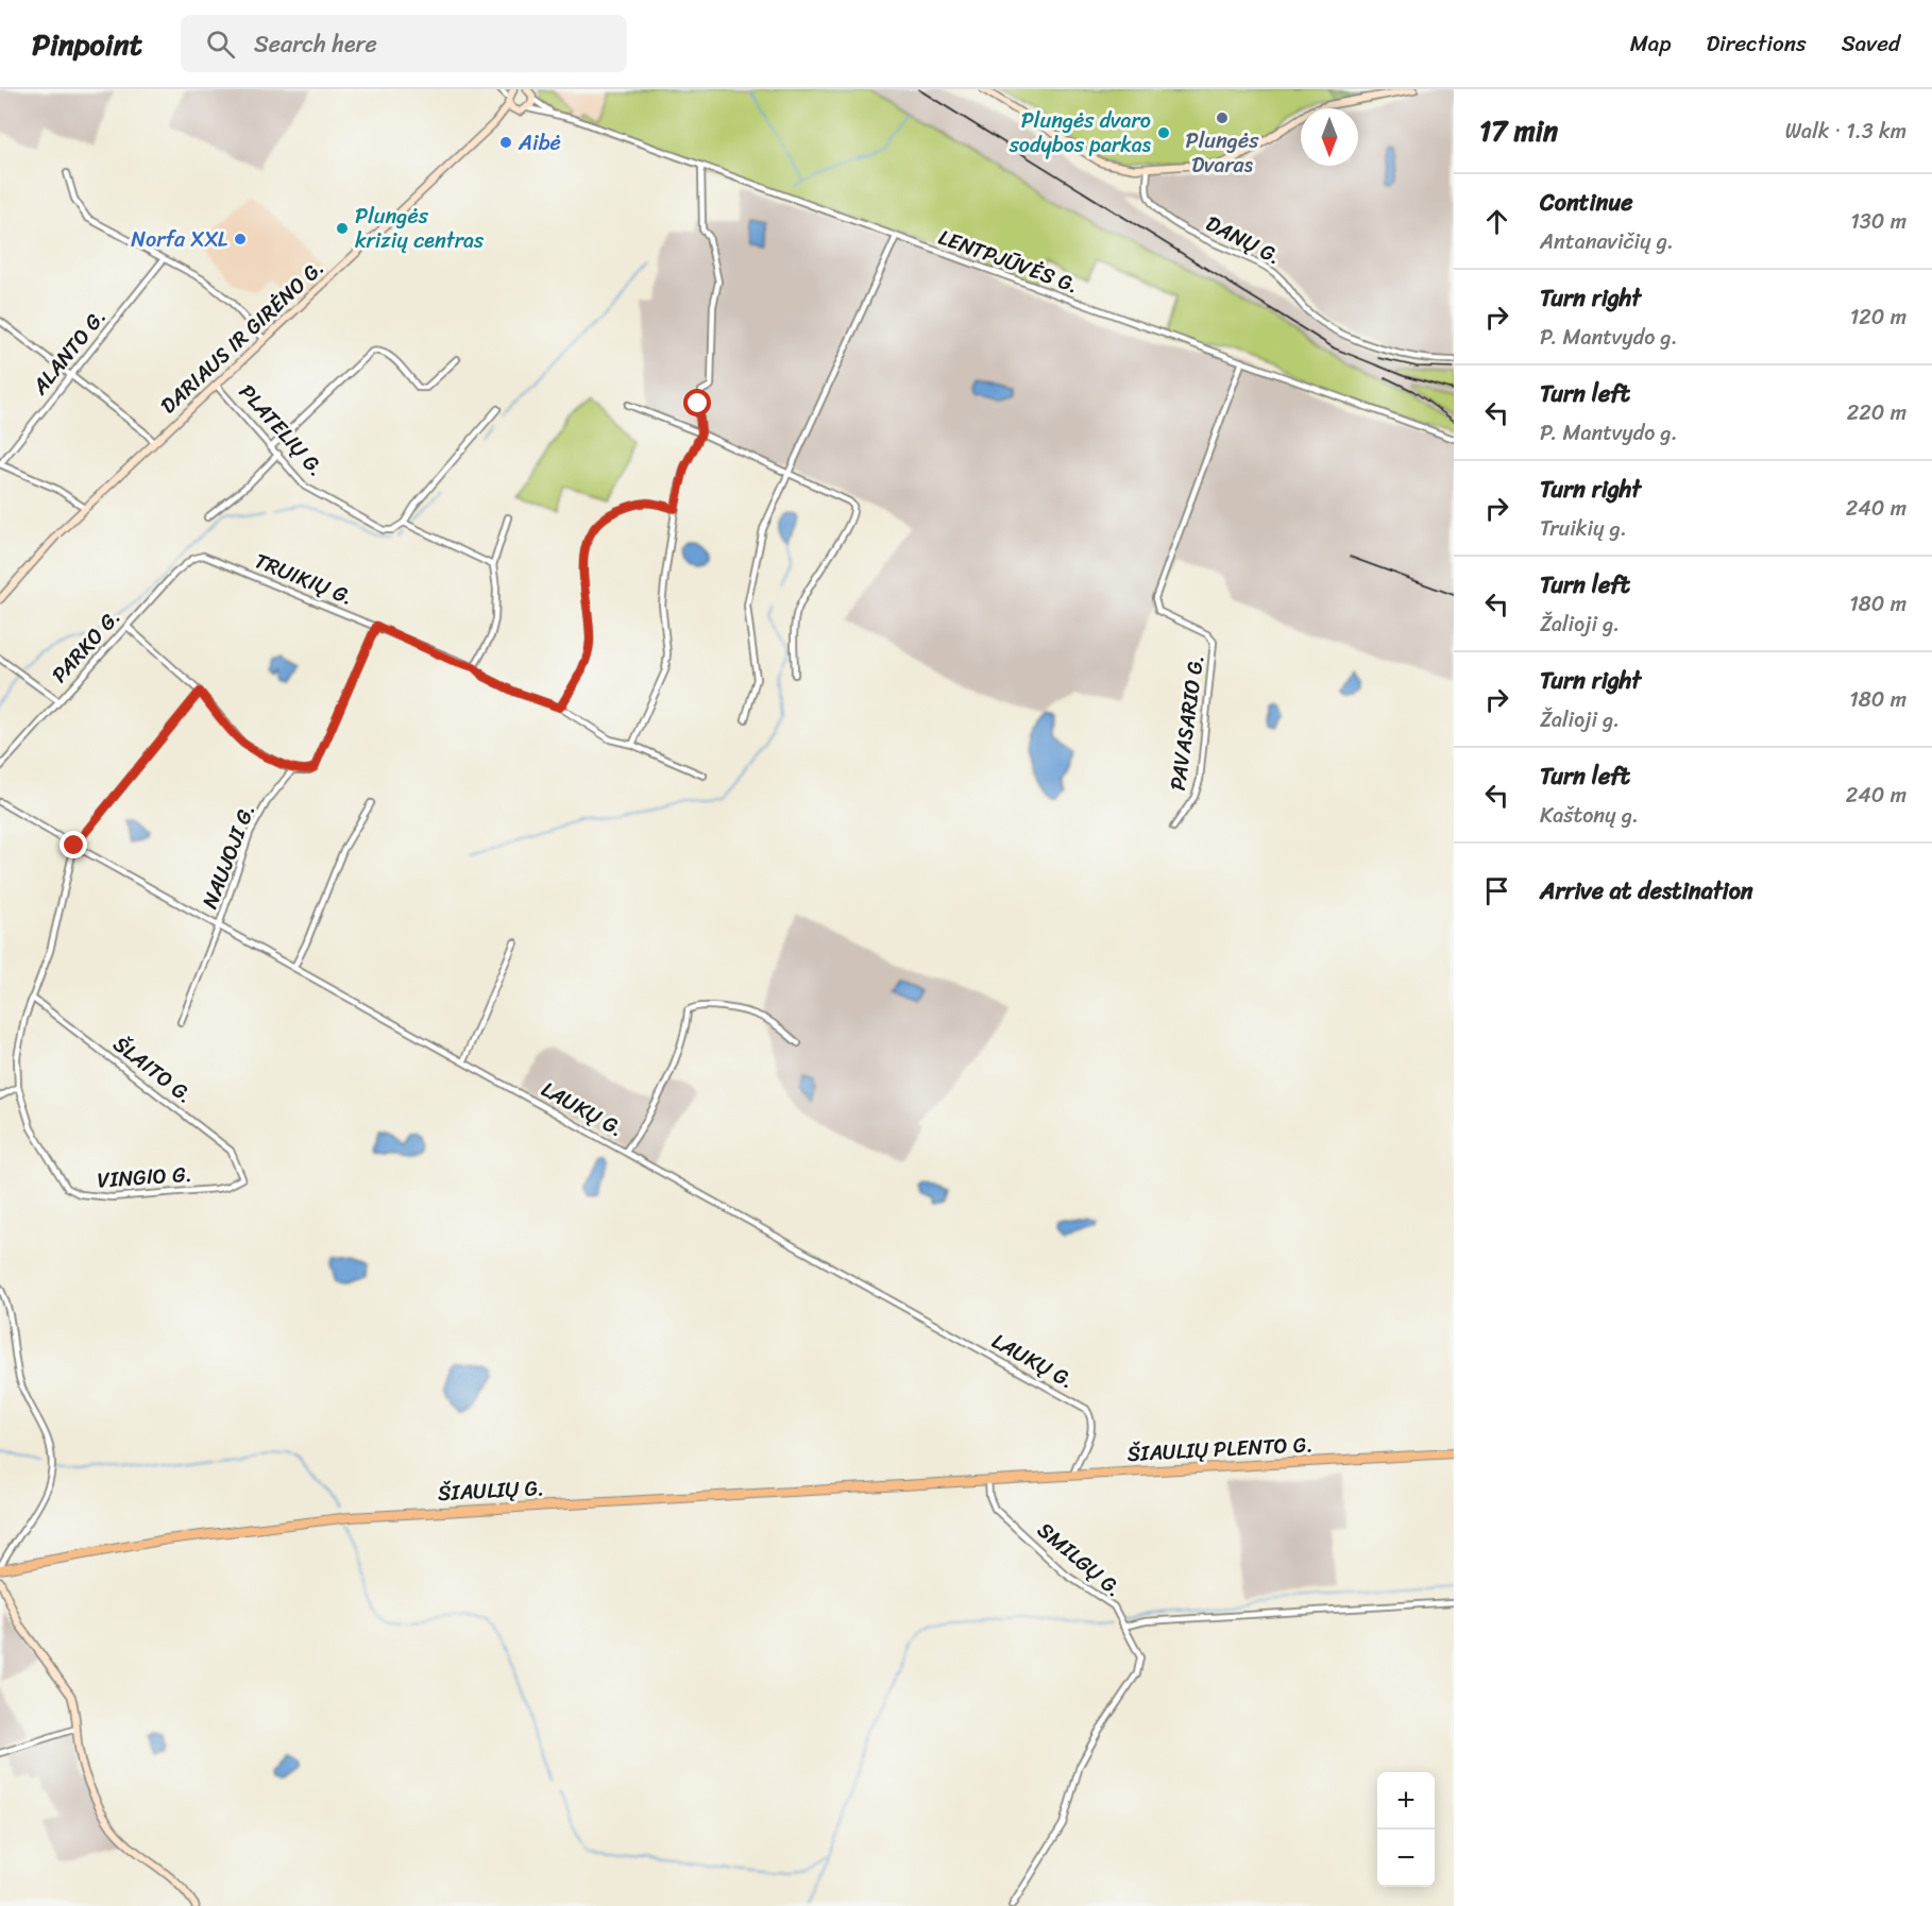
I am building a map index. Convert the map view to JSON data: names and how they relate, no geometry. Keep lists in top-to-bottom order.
{
  "streets": {
    "highway": ["ŠIAULIŲ PLENTO G.", "ŠIAULIŲ G."],
    "main road": ["DARIAUS IR GIRĖNO G."],
    "street": [
      "DANŲ G.",
      "LENTPJŪVĖS G.",
      "ALANTO G.",
      "PLATELIŲ G.",
      "TRUIKIŲ G.",
      "PARKO G.",
      "PAVASARIO G.",
      "NAUJOJI G.",
      "ŠLAITO G.",
      "LAUKŲ G.",
      "VINGIO G.",
      "SMILGŲ G."
    ]
  },
  "crossings": [
    ["LENTPJŪVĖS G.", "DARIAUS IR GIRĖNO G."],
    ["LENTPJŪVĖS G.", "PAVASARIO G."],
    ["DARIAUS IR GIRĖNO G.", "PLATELIŲ G."],
    ["TRUIKIŲ G.", "PARKO G."],
    ["NAUJOJI G.", "LAUKŲ G."],
    ["ŠLAITO G.", "VINGIO G."],
    ["LAUKŲ G.", "VINGIO G."],
    ["LAUKŲ G.", "ŠIAULIŲ PLENTO G."],
    ["ŠIAULIŲ PLENTO G.", "ŠIAULIŲ G."],
    ["ŠIAULIŲ PLENTO G.", "SMILGŲ G."],
    ["ŠIAULIŲ G.", "SMILGŲ G."]
  ],
  "places": [
    "Plungės Dvaras",
    "Plungės dvaro sodybos parkas",
    "Aibė",
    "Plungės krizių centras",
    "Norfa XXL"
  ],
  "north": "bottom",
  "page": {
    "header": "Pinpoint",
    "search": "Search here",
    "nav": ["Map", "Directions", "Saved"],
    "heading": ["17 min", "Walk · 1.3 km"],
    "list": [
      ["Continue", "Antanavičių g.", "130 m"],
      ["Turn right", "P. Mantvydo g.", "120 m"],
      ["Turn left", "P. Mantvydo g.", "220 m"],
      ["Turn right", "Truikių g.", "240 m"],
      ["Turn left", "Žalioji g.", "180 m"],
      ["Turn right", "Žalioji g.", "180 m"],
      ["Turn left", "Kaštonų g.", "240 m"],
      "Arrive at destination"
    ],
    "map_buttons": ["+", "−"]
  }
}
